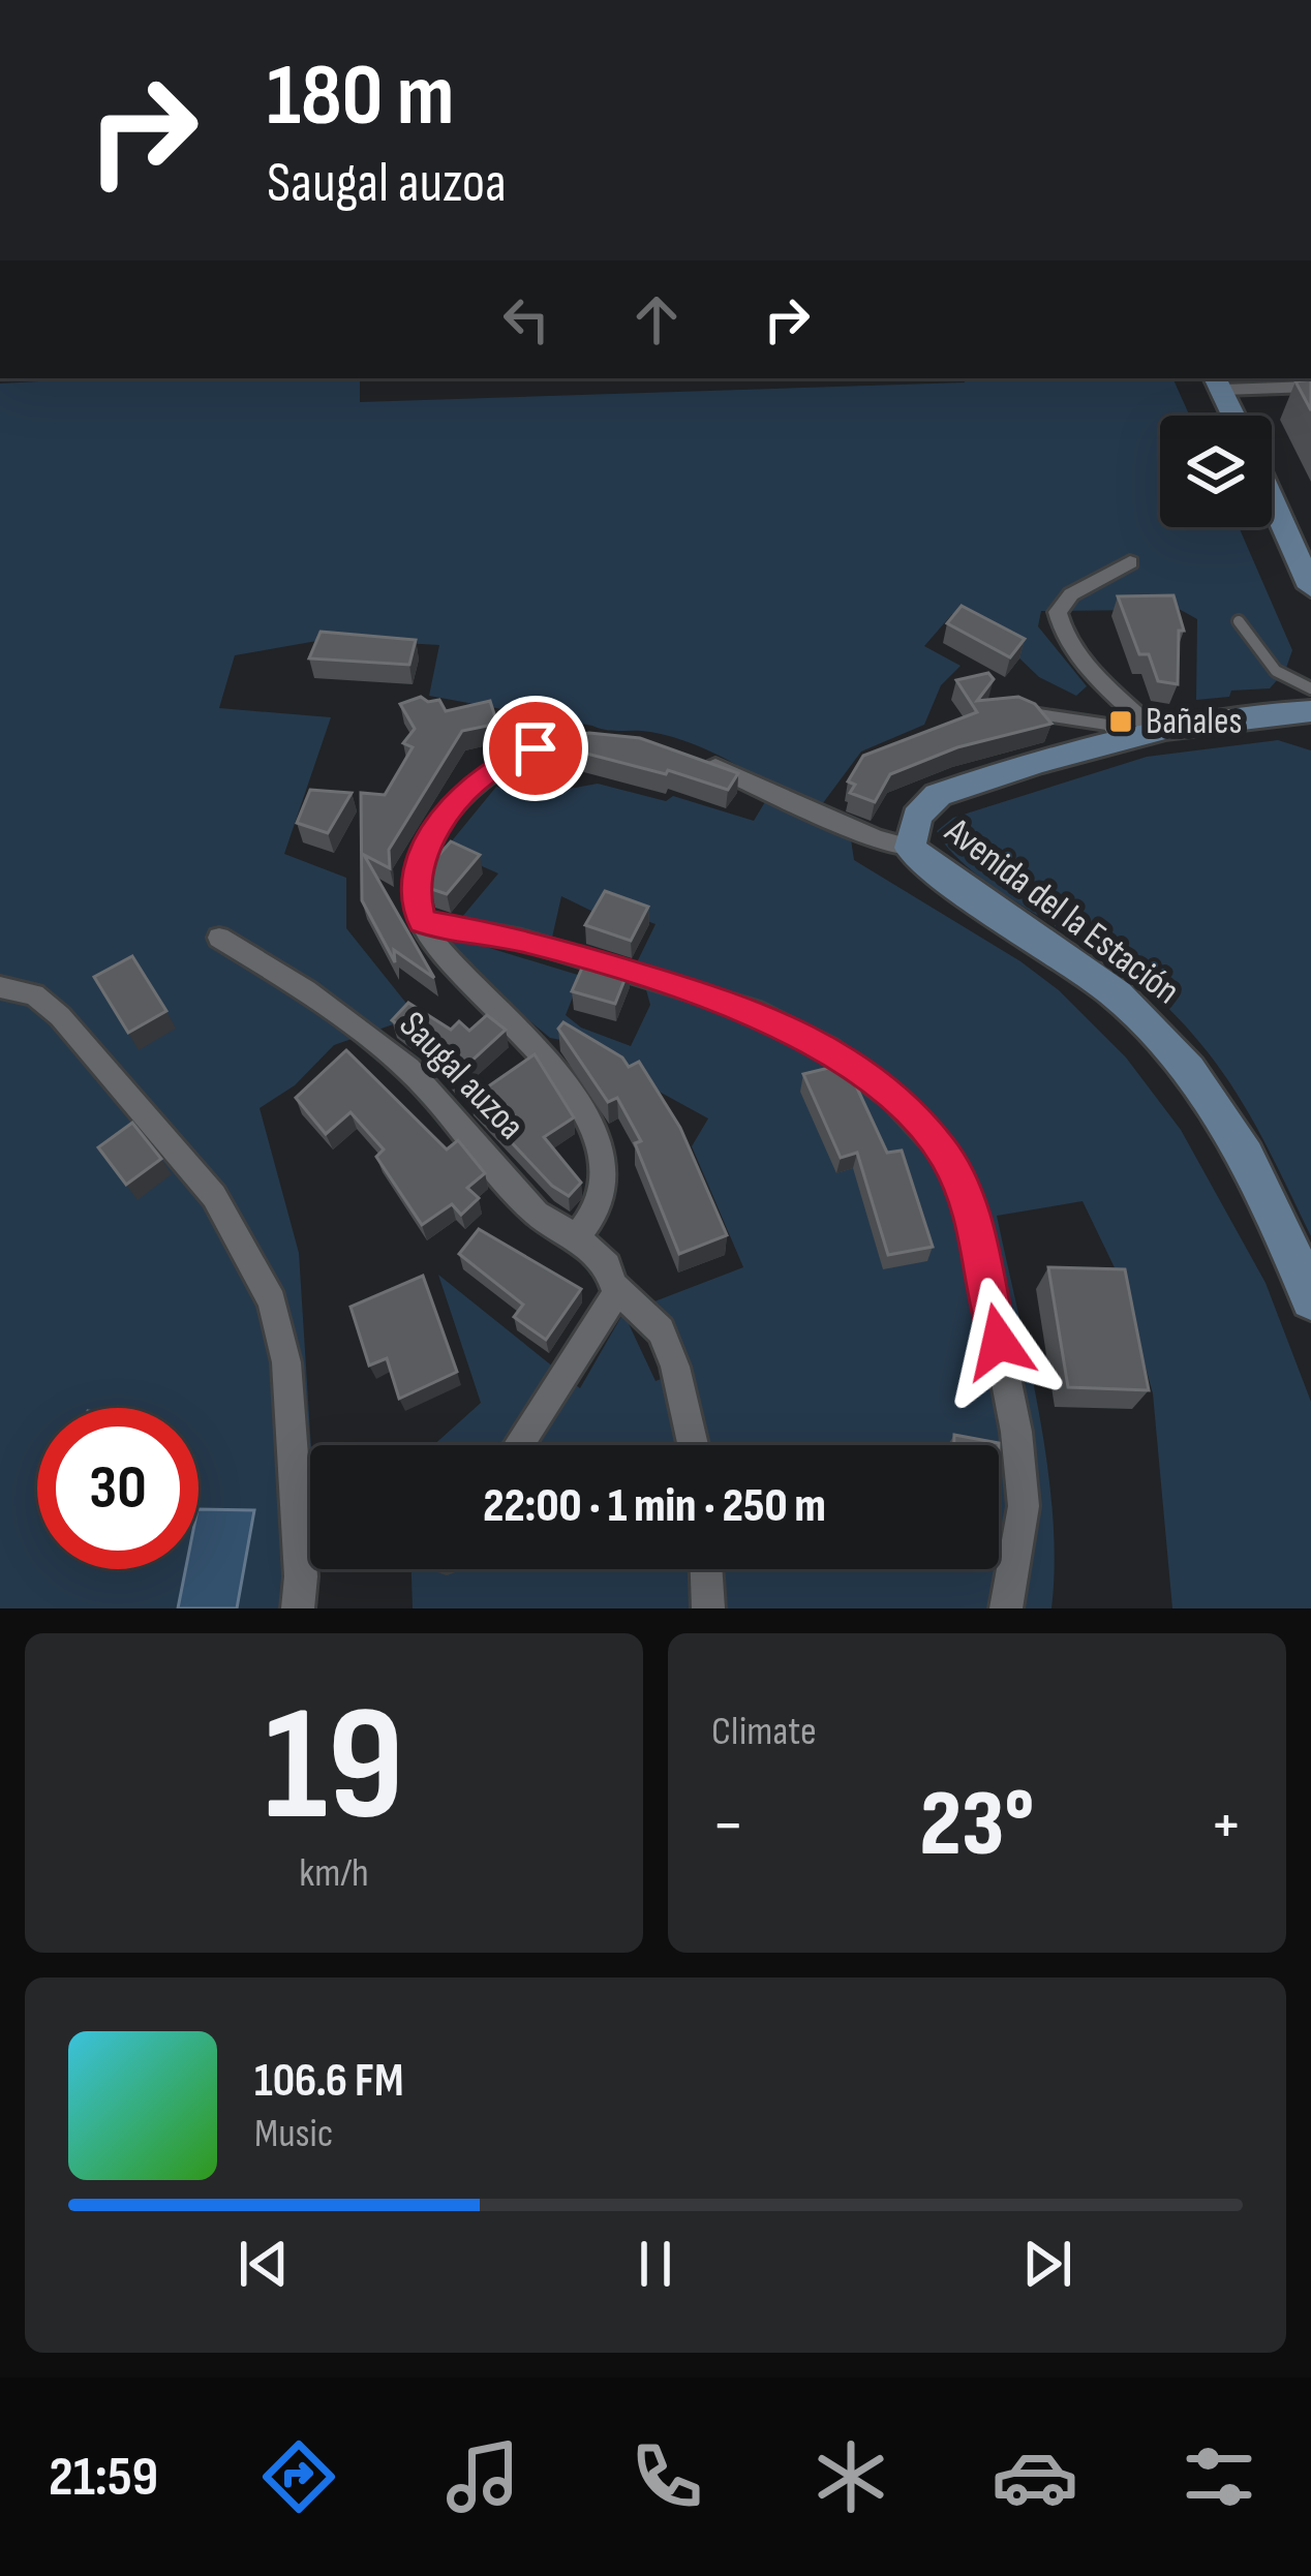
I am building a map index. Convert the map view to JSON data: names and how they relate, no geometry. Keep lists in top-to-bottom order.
{
  "streets": {
    "street": ["Avenida del la Estación", "Saugal auzoa"]
  },
  "places": {
    "transit": ["Bañales"]
  },
  "page": {
    "turn": ["180 m", "Saugal auzoa"],
    "limit": "30",
    "trip": "22:00 · 1 min · 250 m",
    "tile": [
      ["19", "km/h"],
      "Climate"
    ],
    "heat": ["−", "23°", "+"],
    "song": ["106.6 FM", "Music"],
    "tabs": "21:59"
  }
}
